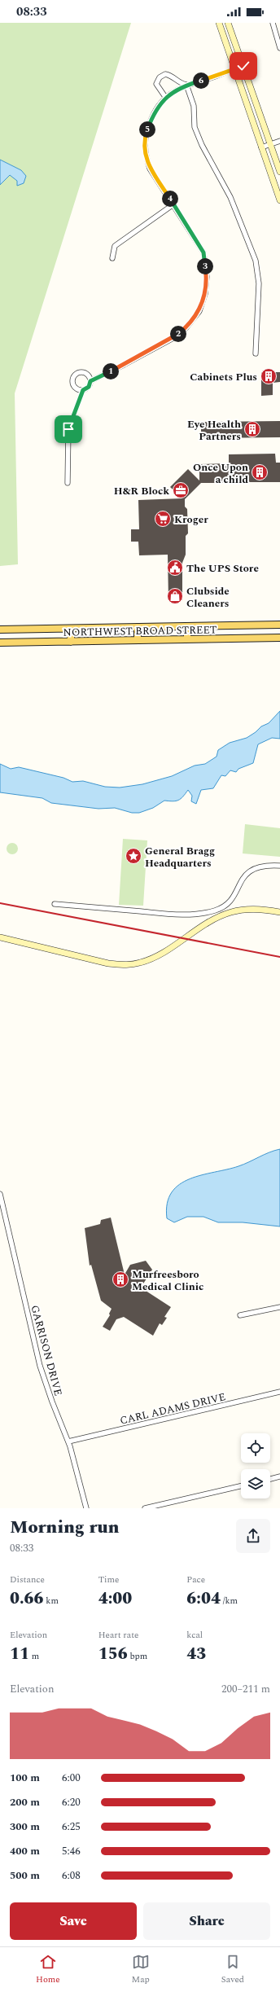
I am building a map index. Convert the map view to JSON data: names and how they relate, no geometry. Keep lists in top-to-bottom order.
{
  "streets": {
    "main road": ["NORTHWEST BROAD STREET"],
    "street": ["GARRISON DRIVE", "CARL ADAMS DRIVE"]
  },
  "crossings": [
    ["GARRISON DRIVE", "CARL ADAMS DRIVE"]
  ],
  "places": {
    "building": [
      "Cabinets Plus",
      "Eye Health Partners",
      "Once Upon a child",
      "Murfreesboro Medical Clinic"
    ],
    "office": ["H&R Block"],
    "supermarket": ["Kroger"],
    "public building": ["The UPS Store"],
    "shop": ["Clubside Cleaners"],
    "place": ["General Bragg Headquarters"]
  },
  "page": {
    "status": "08:33",
    "pins": [
      "6",
      "5",
      "4",
      "3",
      "2",
      "1"
    ],
    "heading": ["Morning run", "08:33"],
    "stats": [
      ["Distance", "0.66 km"],
      ["Time", "4:00"],
      ["Pace", "6:04 /km"],
      ["Elevation", "11 m"],
      ["Heart rate", "156 bpm"],
      ["kcal", "43"]
    ],
    "chart": ["Elevation", "200–211 m"],
    "list": [
      {
        "name": "100 m",
        "note": "6:00"
      },
      {
        "name": "200 m",
        "note": "6:20"
      },
      {
        "name": "300 m",
        "note": "6:25"
      },
      {
        "name": "400 m",
        "note": "5:46"
      },
      {
        "name": "500 m",
        "note": "6:08"
      }
    ],
    "buttons": ["Save", "Share"],
    "tabs": ["Home", "Map", "Saved"]
  }
}
